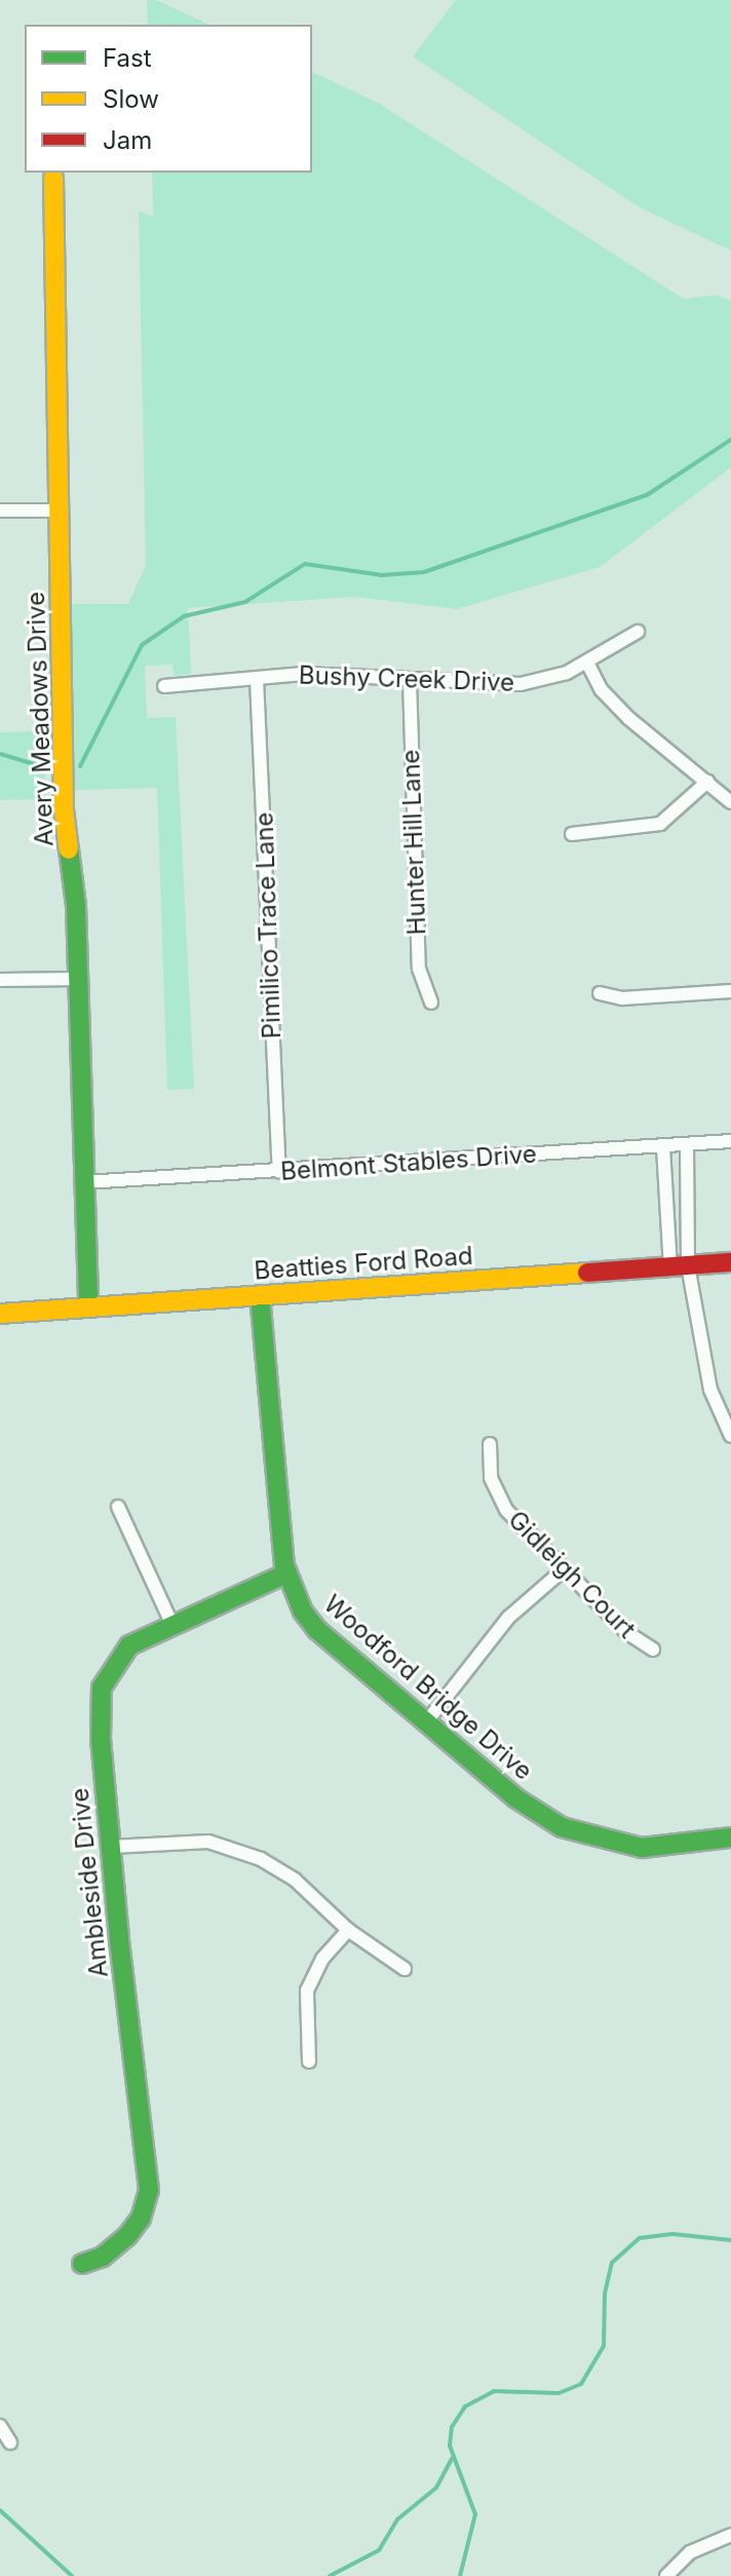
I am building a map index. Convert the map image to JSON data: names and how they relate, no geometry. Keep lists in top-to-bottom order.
{
  "streets": {
    "street": [
      "Bushy Creek Drive",
      "Avery Meadows Drive",
      "Hunter Hill Lane",
      "Pimilico Trace Lane",
      "Belmont Stables Drive",
      "Beatties Ford Road",
      "Gidleigh Court",
      "Woodford Bridge Drive",
      "Ambleside Drive"
    ]
  },
  "crossings": [
    ["Bushy Creek Drive", "Hunter Hill Lane"],
    ["Bushy Creek Drive", "Pimilico Trace Lane"],
    ["Avery Meadows Drive", "Belmont Stables Drive"],
    ["Avery Meadows Drive", "Beatties Ford Road"],
    ["Pimilico Trace Lane", "Belmont Stables Drive"],
    ["Beatties Ford Road", "Woodford Bridge Drive"],
    ["Woodford Bridge Drive", "Ambleside Drive"]
  ],
  "legend": ["Fast", "Slow", "Jam"]
}
